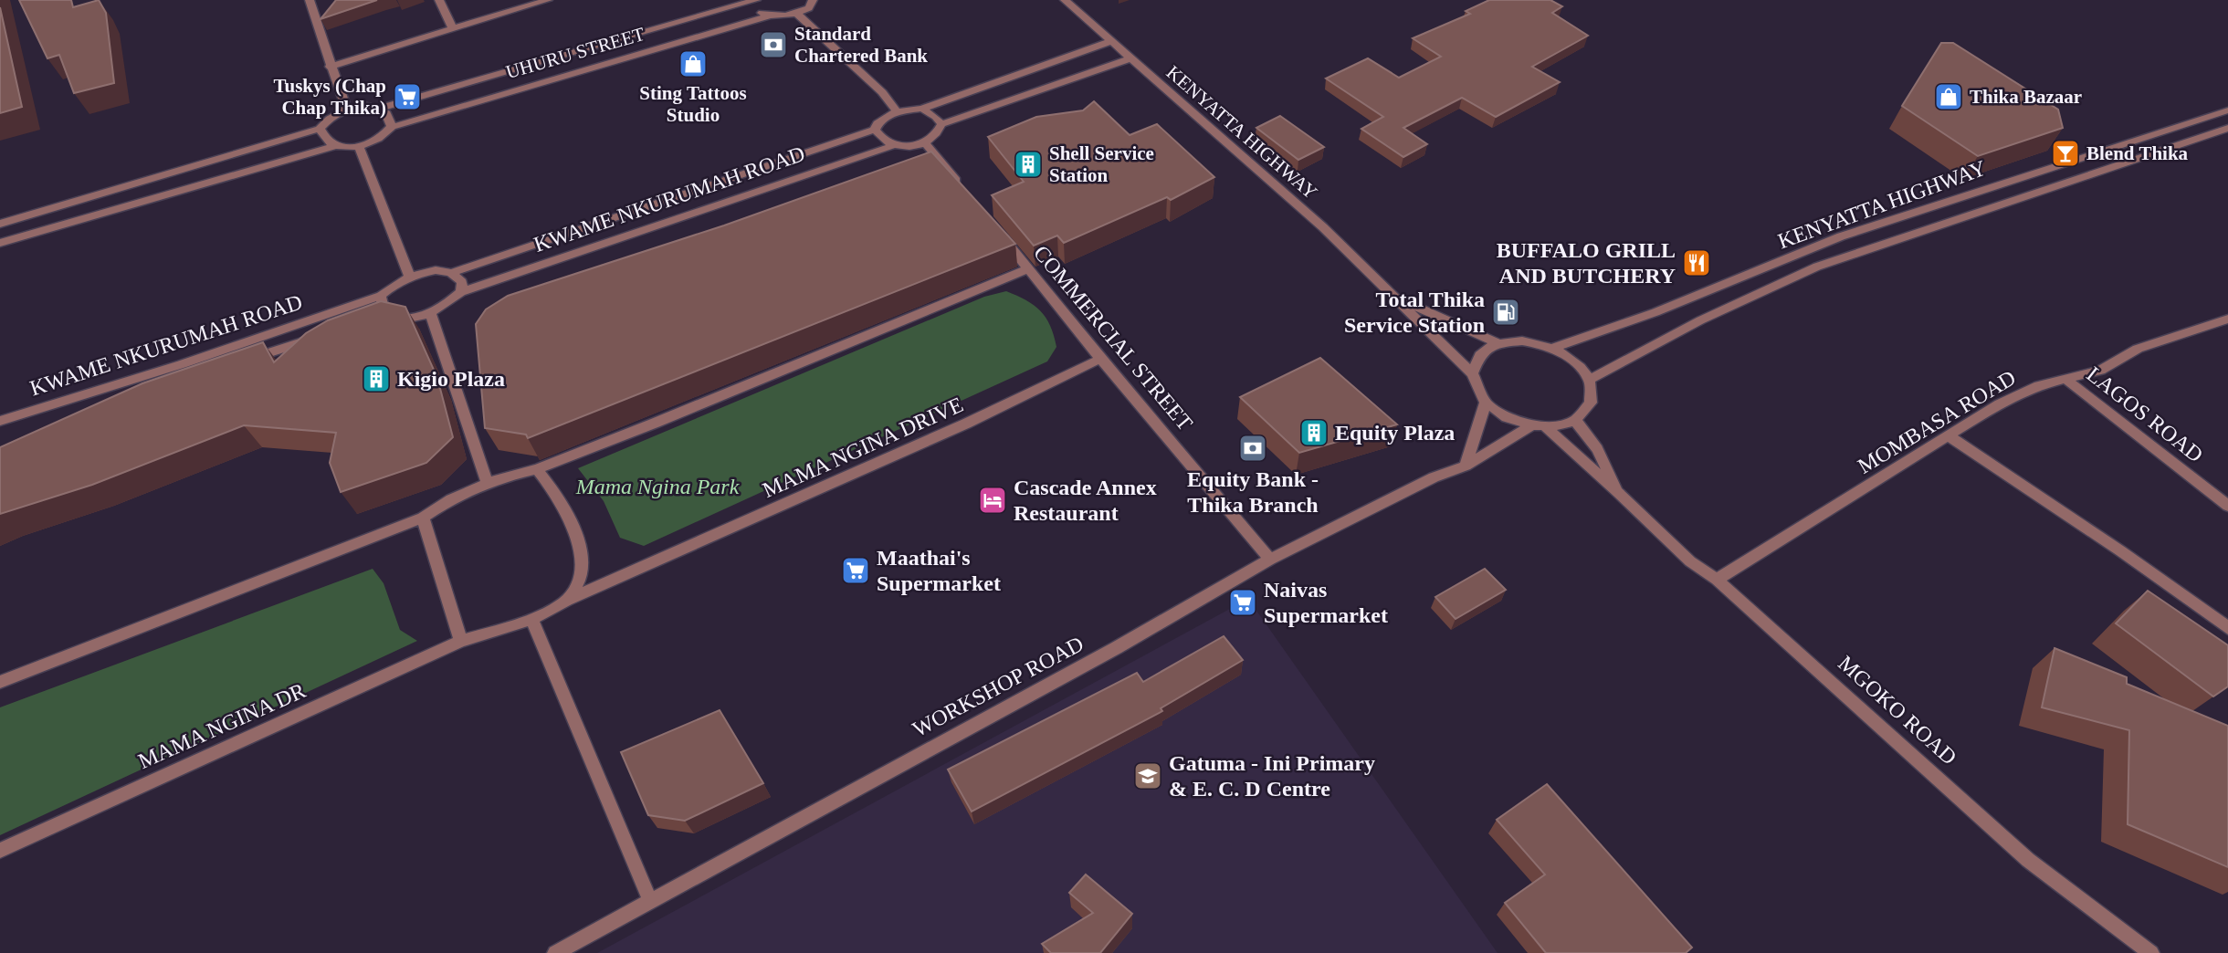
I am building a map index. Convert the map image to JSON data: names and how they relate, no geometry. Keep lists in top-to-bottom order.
{
  "streets": {
    "street": [
      "UHURU STREET",
      "KENYATTA HIGHWAY",
      "KWAME NKURUMAH ROAD",
      "COMMERCIAL STREET",
      "LAGOS ROAD",
      "MOMBASA ROAD",
      "MAMA NGINA DRIVE",
      "WORKSHOP ROAD",
      "MGOKO ROAD",
      "MAMA NGINA DR"
    ]
  },
  "crossings": [
    ["KENYATTA HIGHWAY", "WORKSHOP ROAD"],
    ["KENYATTA HIGHWAY", "MGOKO ROAD"],
    ["COMMERCIAL STREET", "MAMA NGINA DRIVE"],
    ["COMMERCIAL STREET", "WORKSHOP ROAD"],
    ["LAGOS ROAD", "MOMBASA ROAD"],
    ["MOMBASA ROAD", "MGOKO ROAD"],
    ["MAMA NGINA DRIVE", "MAMA NGINA DR"],
    ["WORKSHOP ROAD", "MGOKO ROAD"]
  ],
  "parks": ["Mama Ngina Park"],
  "places": {
    "bank": ["Standard Chartered Bank", "Equity Bank - Thika Branch"],
    "shop": ["Sting Tattoos Studio", "Thika Bazaar"],
    "supermarket": ["Tuskys (Chap Chap Thika)", "Maathai's Supermarket", "Naivas Supermarket"],
    "bar": ["Blend Thika"],
    "building": ["Shell Service Station", "Kigio Plaza", "Equity Plaza"],
    "restaurant": ["BUFFALO GRILL AND BUTCHERY"],
    "fuel station": ["Total Thika Service Station"],
    "hotel": ["Cascade Annex Restaurant"],
    "school or university": ["Gatuma - Ini Primary & E. C. D Centre"]
  }
}
